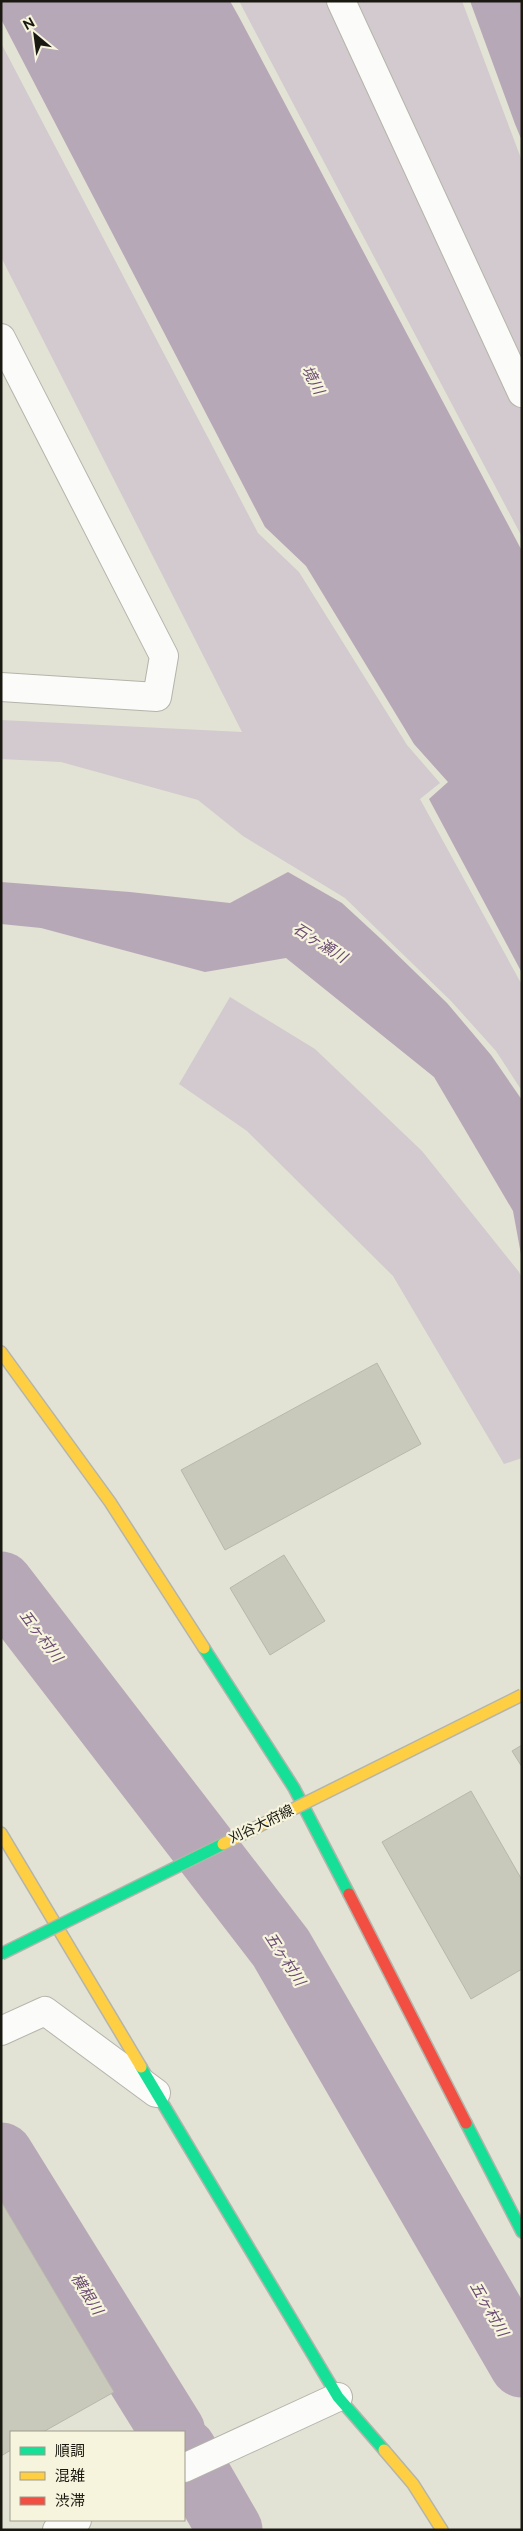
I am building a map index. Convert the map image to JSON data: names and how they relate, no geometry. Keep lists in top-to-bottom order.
{
  "streets": {
    "street": ["刈谷大府線"]
  },
  "water": [
    "境川",
    "石ヶ瀬川",
    "五ヶ村川",
    "横根川"
  ],
  "legend": ["順調", "混雑", "渋滞"],
  "north": "top left"
}
